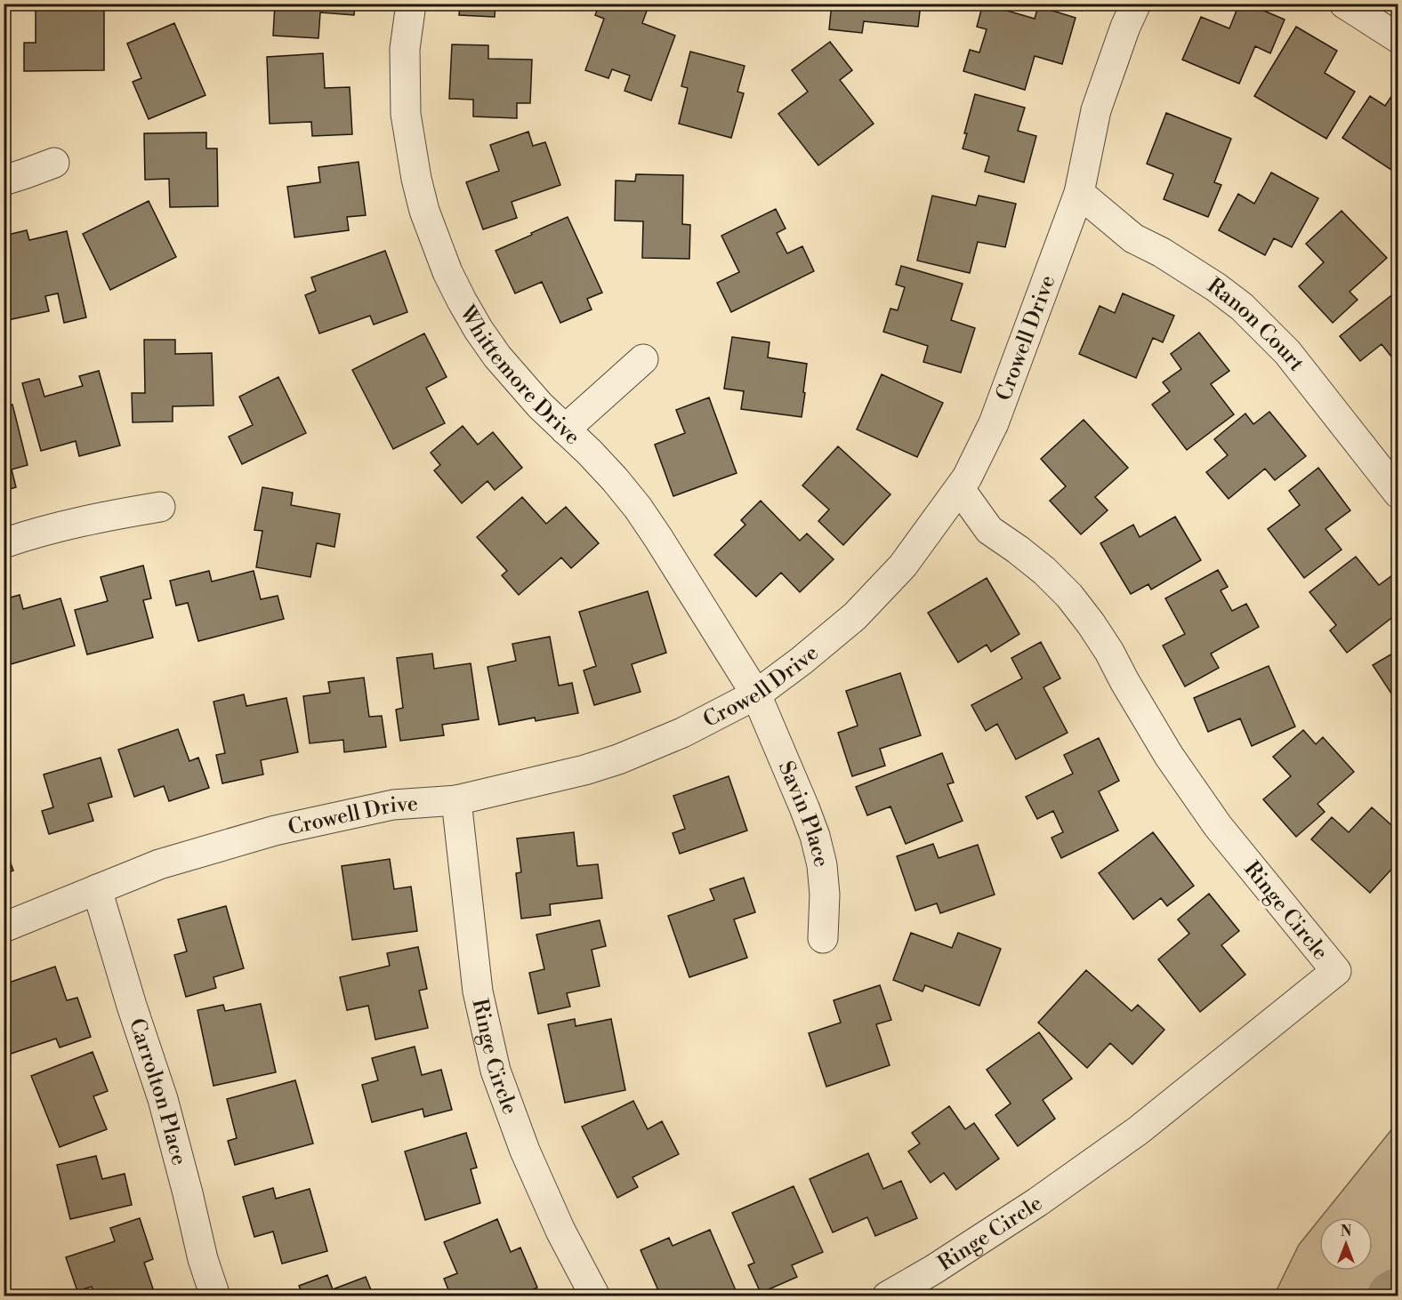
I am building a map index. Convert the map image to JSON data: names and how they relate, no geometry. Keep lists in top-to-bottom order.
{
  "streets": {
    "street": [
      "Ranon Court",
      "Crowell Drive",
      "Whittemore Drive",
      "Savin Place",
      "Ringe Circle",
      "Carrolton Place"
    ]
  },
  "crossings": [
    ["Ranon Court", "Crowell Drive"],
    ["Crowell Drive", "Whittemore Drive"],
    ["Crowell Drive", "Savin Place"],
    ["Crowell Drive", "Ringe Circle"],
    ["Crowell Drive", "Carrolton Place"],
    ["Whittemore Drive", "Savin Place"]
  ],
  "north": "top"
}
